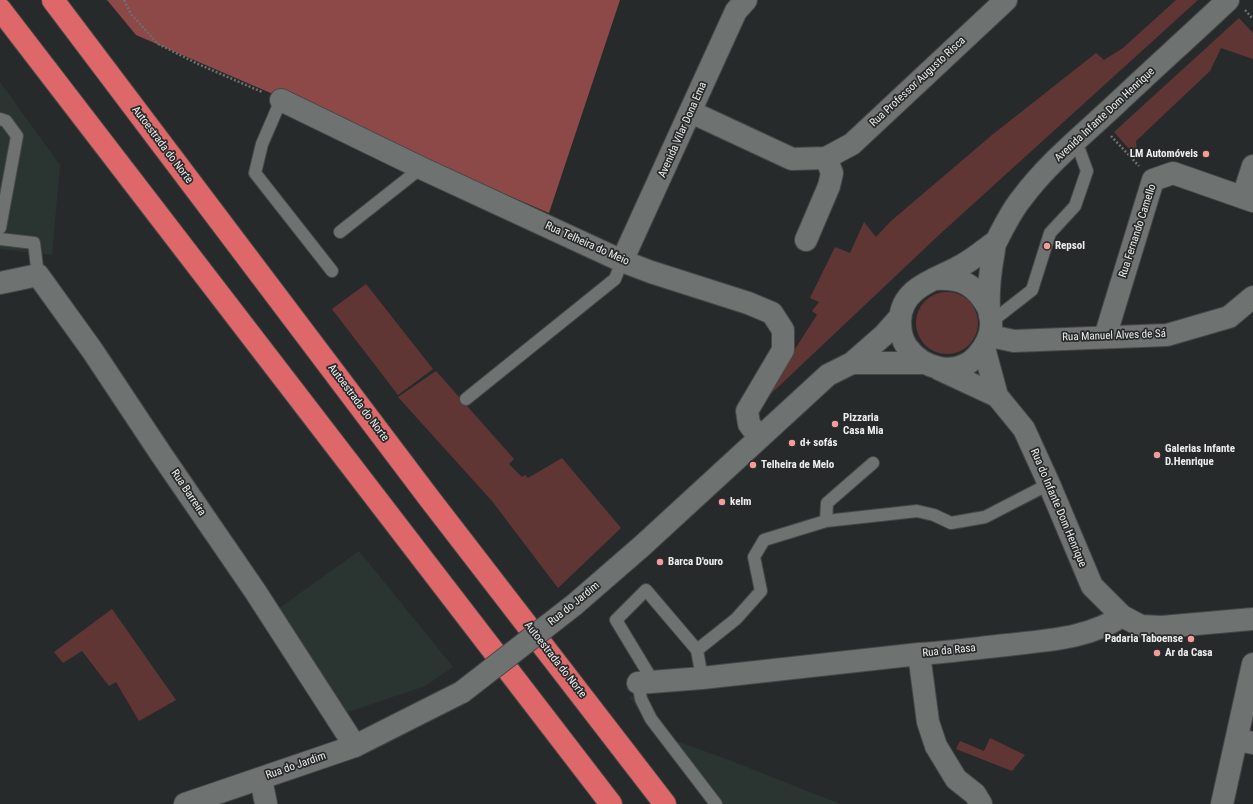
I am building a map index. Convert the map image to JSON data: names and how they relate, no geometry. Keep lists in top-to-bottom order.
{
  "streets": {
    "highway": ["Autoestrada do Norte"],
    "street": [
      "Rua Professor Augusto Risca",
      "Avenida Infante Dom Henrique",
      "Avenida Vilar Dona Ema",
      "Rua Fernando Camello",
      "Rua Telheira do Meio",
      "Rua Manuel Alves de Sá",
      "Rua Barreira",
      "Rua do Infante Dom Henrique",
      "Rua do Jardim",
      "Rua da Rasa"
    ]
  },
  "crossings": [
    ["Rua Professor Augusto Risca", "Avenida Vilar Dona Ema"],
    ["Avenida Infante Dom Henrique", "Rua Manuel Alves de Sá"],
    ["Avenida Infante Dom Henrique", "Rua do Infante Dom Henrique"],
    ["Avenida Infante Dom Henrique", "Rua do Jardim"],
    ["Avenida Vilar Dona Ema", "Rua Telheira do Meio"],
    ["Rua Fernando Camello", "Rua Manuel Alves de Sá"],
    ["Rua Telheira do Meio", "Rua do Jardim"],
    ["Rua Manuel Alves de Sá", "Rua do Infante Dom Henrique"],
    ["Rua Manuel Alves de Sá", "Rua do Jardim"],
    ["Rua Barreira", "Rua do Jardim"],
    ["Rua do Infante Dom Henrique", "Rua do Jardim"],
    ["Rua do Infante Dom Henrique", "Rua da Rasa"]
  ],
  "places": [
    "LM Automóveis",
    "Repsol",
    "Pizzaria Casa Mia",
    "d+ sofás",
    "Galerias Infante D.Henrique",
    "Telheira de Melo",
    "kelm",
    "Barca D'ouro",
    "Padaria Taboense",
    "Ar da Casa"
  ]
}
